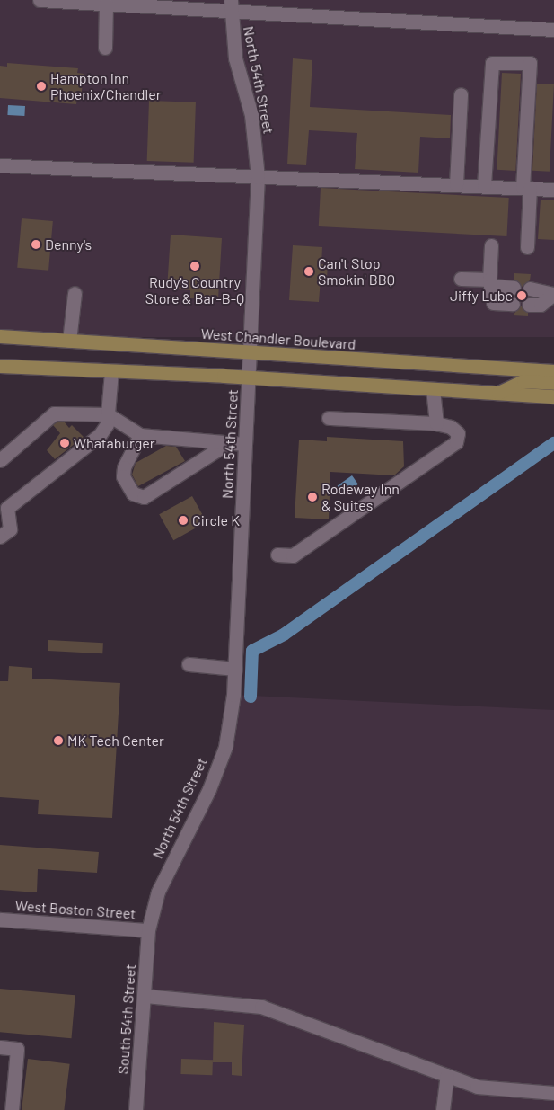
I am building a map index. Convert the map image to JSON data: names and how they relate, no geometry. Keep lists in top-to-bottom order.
{
  "streets": {
    "main road": ["West Chandler Boulevard"],
    "street": ["North 54th Street", "West Boston Street", "South 54th Street"]
  },
  "crossings": [
    ["North 54th Street", "West Chandler Boulevard"],
    ["North 54th Street", "West Boston Street"],
    ["North 54th Street", "South 54th Street"],
    ["West Boston Street", "South 54th Street"]
  ],
  "places": [
    "Hampton Inn Phoenix/Chandler",
    "Denny's",
    "Rudy's Country Store & Bar-B-Q",
    "Can't Stop Smokin' BBQ",
    "Jiffy Lube",
    "Whataburger",
    "Rodeway Inn & Suites",
    "Circle K",
    "MK Tech Center"
  ]
}
